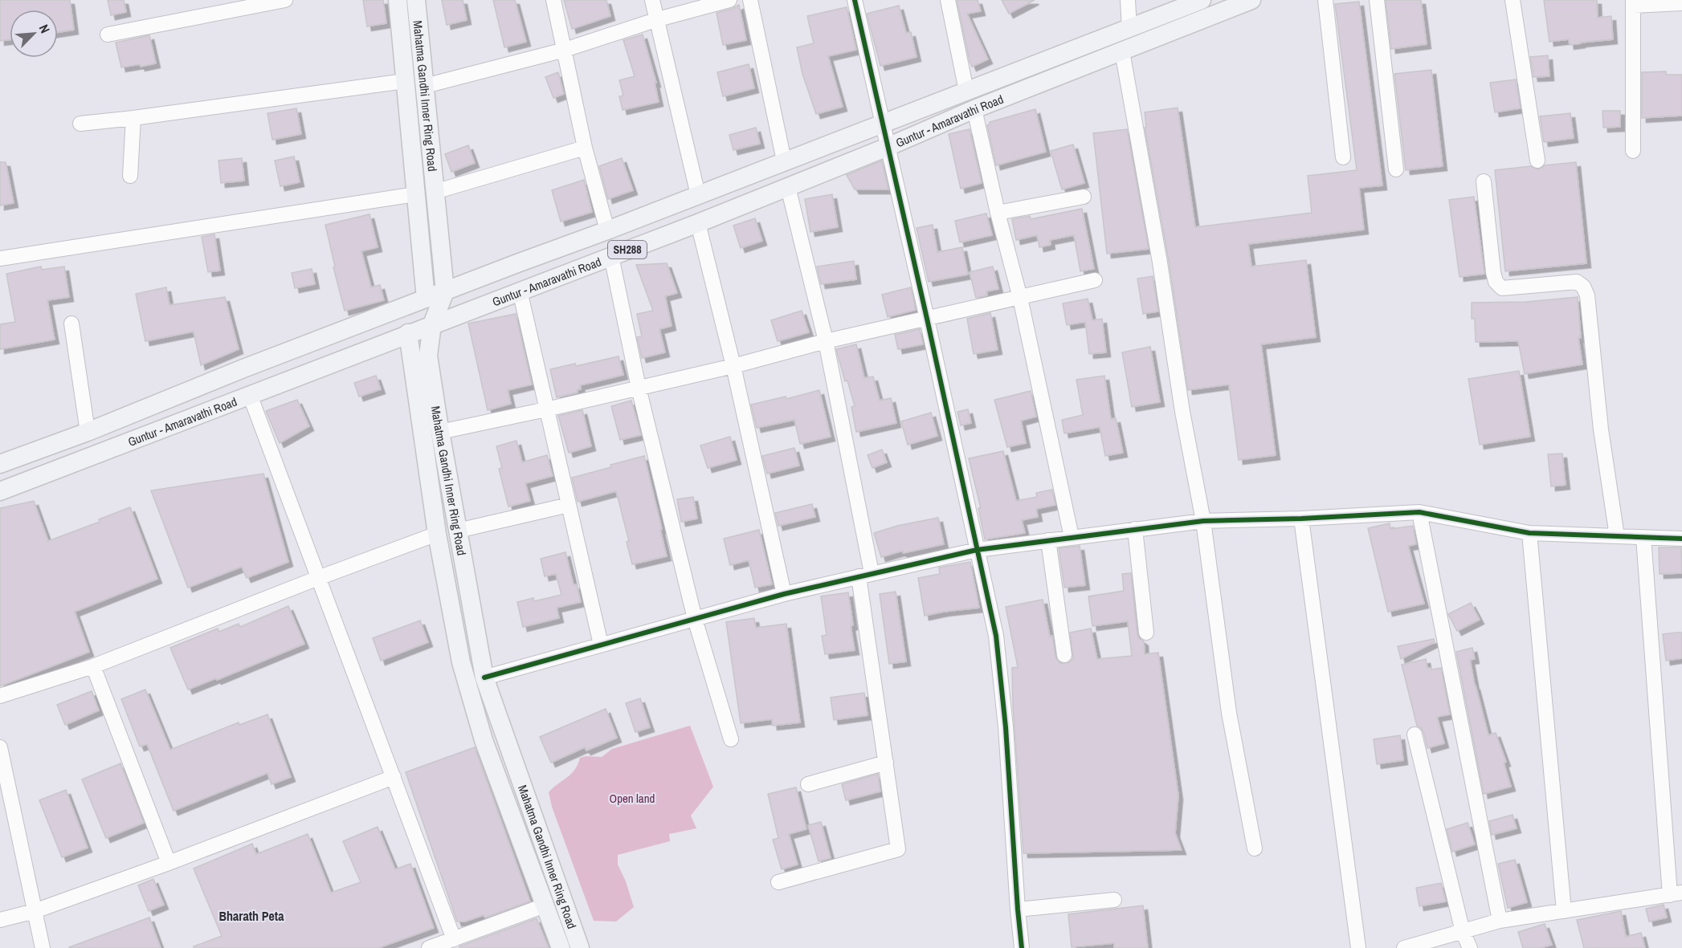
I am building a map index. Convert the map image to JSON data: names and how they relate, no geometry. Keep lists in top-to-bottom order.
{
  "streets": {
    "main road": ["Mahatma Gandhi Inner Ring Road", "Guntur - Amaravathi Road", "SH288"]
  },
  "crossings": [
    ["Mahatma Gandhi Inner Ring Road", "Guntur - Amaravathi Road"]
  ],
  "districts": ["Bharath Peta"],
  "parks": ["Open land"],
  "north": "top right"
}
